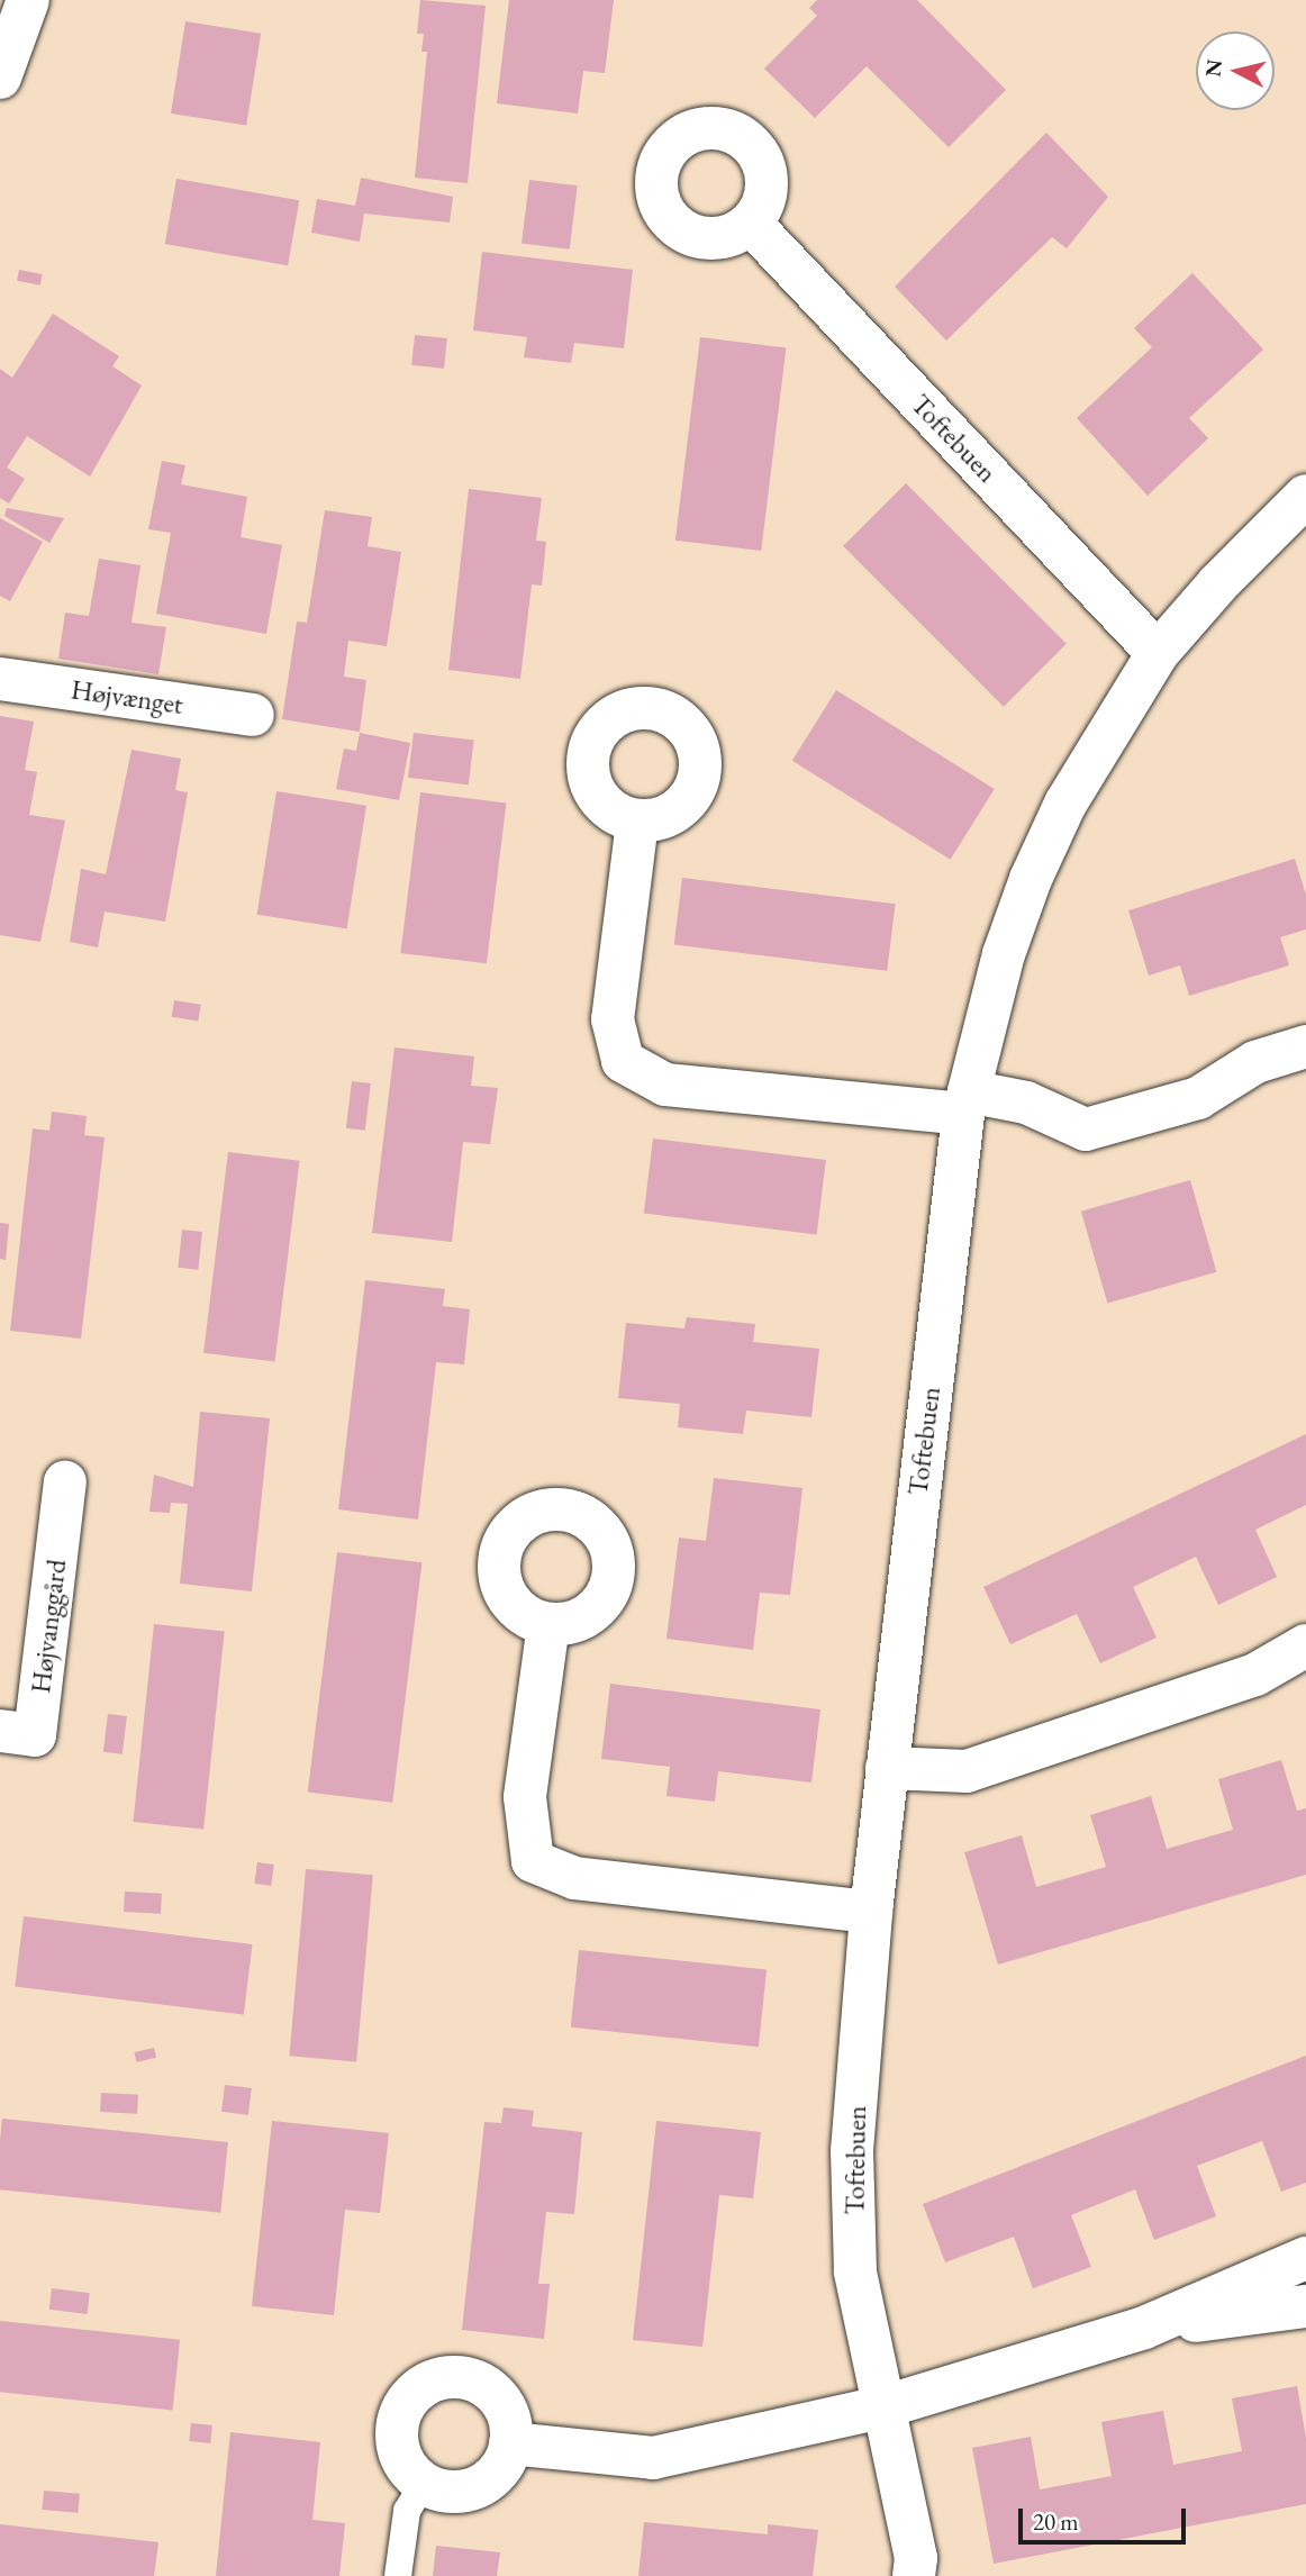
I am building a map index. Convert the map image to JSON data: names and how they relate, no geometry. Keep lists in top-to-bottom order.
{
  "streets": {
    "street": ["Toftebuen", "Højvænget", "Højvanggård"]
  },
  "scale_bar": "20 m",
  "north": "left"
}
